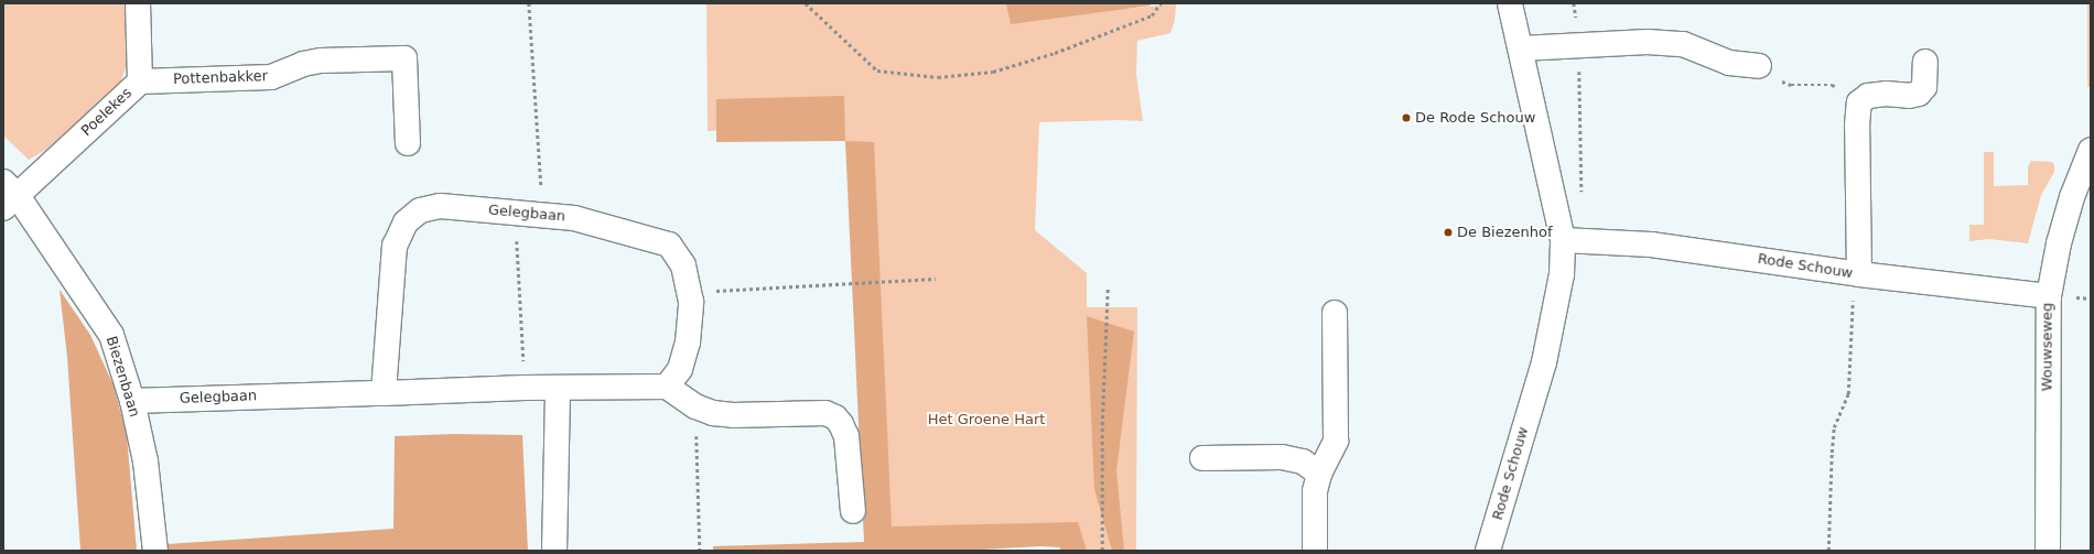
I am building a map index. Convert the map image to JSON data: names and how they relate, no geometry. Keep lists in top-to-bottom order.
{
  "streets": {
    "street": [
      "Pottenbakker",
      "Poelekes",
      "Gelegbaan",
      "Rode Schouw",
      "Wouwseweg",
      "Biezenbaan"
    ]
  },
  "crossings": [
    ["Pottenbakker", "Poelekes"],
    ["Poelekes", "Biezenbaan"],
    ["Gelegbaan", "Biezenbaan"],
    ["Rode Schouw", "Wouwseweg"]
  ],
  "parks": ["Het Groene Hart"],
  "places": ["De Rode Schouw", "De Biezenhof"]
}
